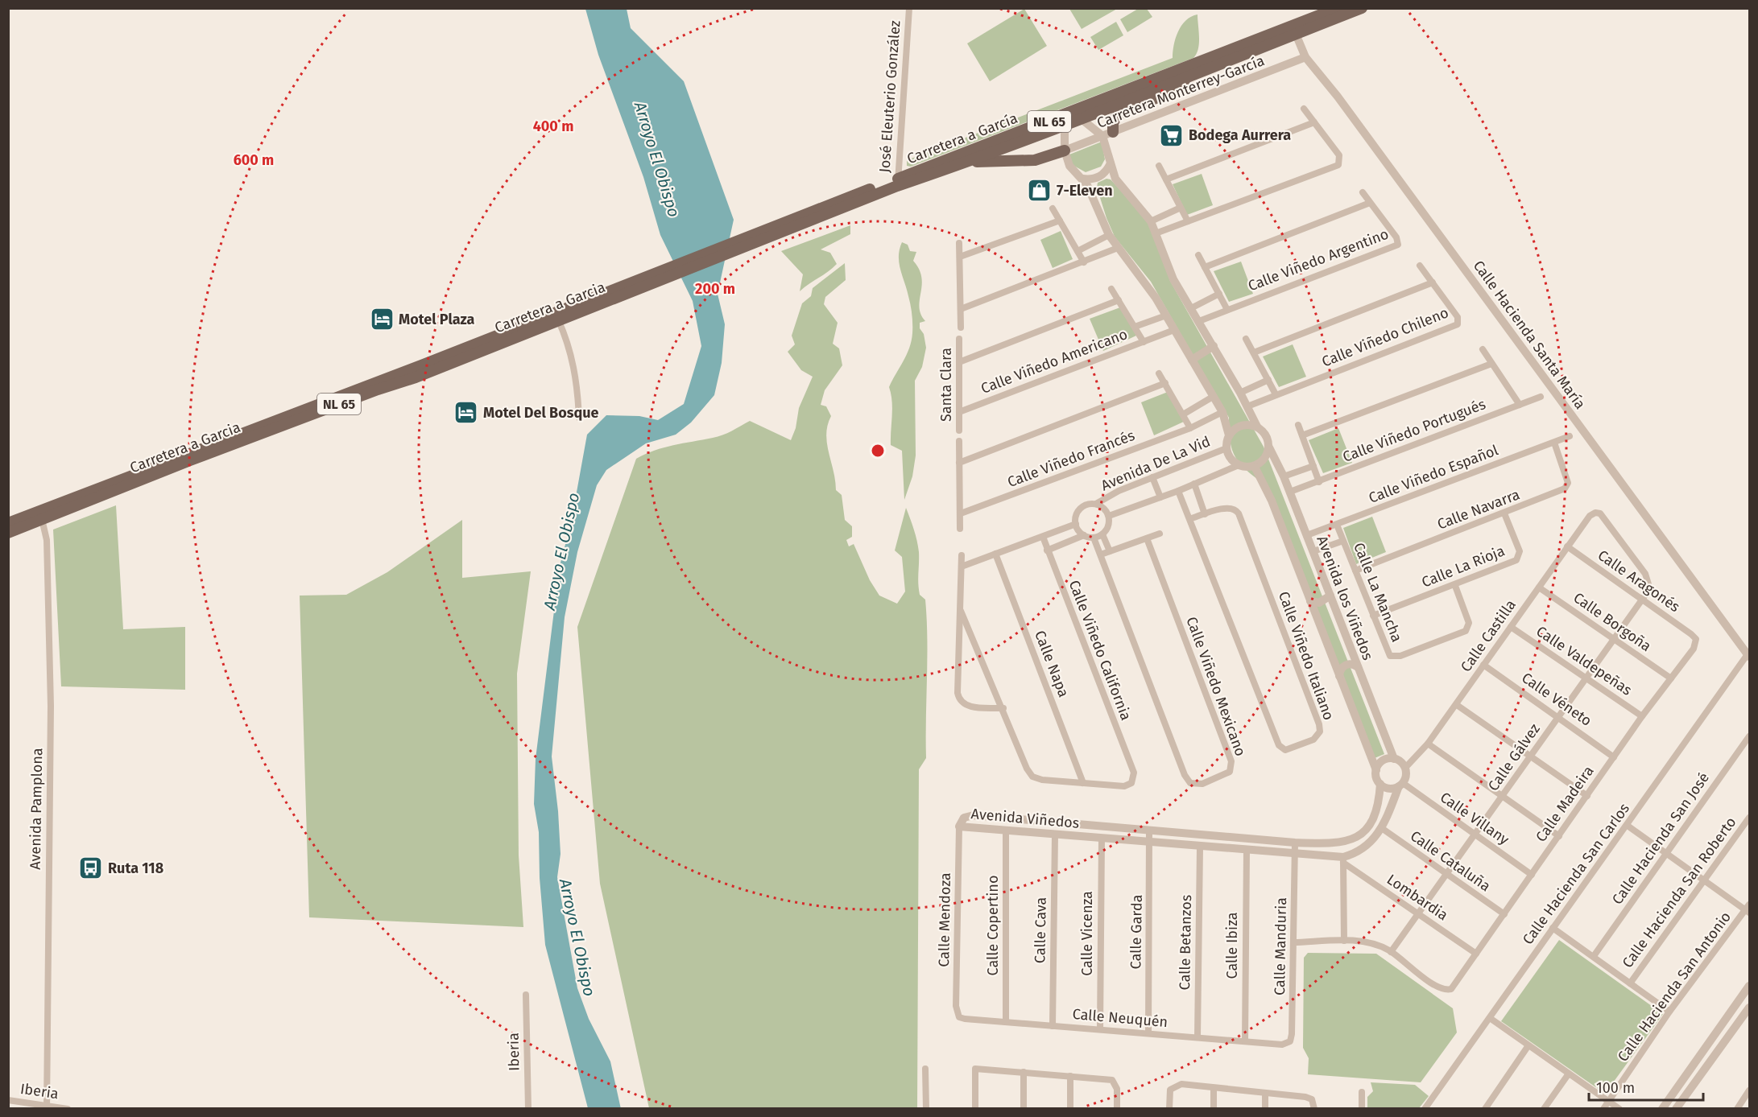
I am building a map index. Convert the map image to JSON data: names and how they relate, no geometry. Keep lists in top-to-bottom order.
{
  "streets": {
    "main road": ["NL 65", "Carretera a García", "Carretera a Garcia"],
    "street": [
      "Carretera Monterrey-García",
      "José Eleuterio González",
      "Calle Viñedo Argentino",
      "Calle Hacienda Santa María",
      "Calle Viñedo Chileno",
      "Calle Viñedo Americano",
      "Santa Clara",
      "Calle Viñedo Portugués",
      "Calle Viñedo Francés",
      "Avenida De La Vid",
      "Calle Viñedo Español",
      "Calle Navarra",
      "Calle La Rioja",
      "Calle Aragonés",
      "Calle La Mancha",
      "Avenida los Viñedos",
      "Calle Borgoña",
      "Calle Castilla",
      "Calle Viñedo California",
      "Calle Viñedo Italiano",
      "Calle Valdepeñas",
      "Calle Napa",
      "Calle Viñedo Mexicano",
      "Calle Véneto",
      "Calle Gálvez",
      "Calle Madeira",
      "Avenida Pamplona",
      "Avenida Viñedos",
      "Calle Villany",
      "Calle Hacienda San José",
      "Calle Cataluña",
      "Calle Hacienda San Carlos",
      "Calle Hacienda San Roberto",
      "Lombardia",
      "Calle Mendoza",
      "Calle Copertino",
      "Calle Cava",
      "Calle Garda",
      "Calle Vicenza",
      "Calle Betanzos",
      "Calle Ibiza",
      "Calle Manduria",
      "Calle Hacienda San Antonio",
      "Calle Neuquén",
      "Iberia"
    ]
  },
  "crossings": [
    ["Carretera Monterrey-García", "Calle Hacienda Santa María"],
    ["José Eleuterio González", "NL 65"],
    ["José Eleuterio González", "Carretera a García"],
    ["NL 65", "Carretera a García"],
    ["Carretera a García", "Carretera a Garcia"],
    ["Carretera a García", "Calle Hacienda Santa María"],
    ["Carretera a Garcia", "Avenida Pamplona"],
    ["Calle Hacienda Santa María", "Calle Hacienda San Carlos"],
    ["Calle Viñedo Americano", "Santa Clara"],
    ["Calle Viñedo Portugués", "Avenida los Viñedos"],
    ["Avenida De La Vid", "Avenida los Viñedos"],
    ["Avenida De La Vid", "Calle Viñedo Italiano"],
    ["Avenida De La Vid", "Calle Viñedo Mexicano"],
    ["Calle Viñedo Español", "Calle Navarra"],
    ["Calle Viñedo Español", "Calle La Mancha"],
    ["Calle Viñedo Español", "Avenida los Viñedos"],
    ["Calle Navarra", "Calle La Rioja"],
    ["Calle Navarra", "Calle La Mancha"],
    ["Calle La Rioja", "Calle La Mancha"],
    ["Calle Aragonés", "Calle Castilla"],
    ["Calle Aragonés", "Calle Gálvez"],
    ["Calle Aragonés", "Calle Madeira"],
    ["Avenida los Viñedos", "Calle Castilla"],
    ["Avenida los Viñedos", "Avenida Viñedos"],
    ["Avenida los Viñedos", "Calle Villany"],
    ["Calle Borgoña", "Calle Castilla"],
    ["Calle Borgoña", "Calle Gálvez"],
    ["Calle Borgoña", "Calle Madeira"],
    ["Calle Castilla", "Calle Valdepeñas"],
    ["Calle Castilla", "Calle Véneto"],
    ["Calle Castilla", "Calle Gálvez"],
    ["Calle Castilla", "Avenida Viñedos"],
    ["Calle Castilla", "Calle Villany"],
    ["Calle Viñedo California", "Calle Napa"],
    ["Calle Valdepeñas", "Calle Gálvez"],
    ["Calle Valdepeñas", "Calle Madeira"],
    ["Calle Véneto", "Calle Gálvez"],
    ["Calle Véneto", "Calle Madeira"],
    ["Calle Gálvez", "Calle Madeira"],
    ["Calle Gálvez", "Calle Villany"],
    ["Calle Gálvez", "Calle Cataluña"],
    ["Calle Gálvez", "Lombardia"],
    ["Calle Madeira", "Calle Villany"],
    ["Calle Madeira", "Calle Cataluña"],
    ["Calle Madeira", "Lombardia"],
    ["Avenida Pamplona", "Iberia"],
    ["Avenida Viñedos", "Calle Villany"],
    ["Avenida Viñedos", "Calle Cataluña"],
    ["Avenida Viñedos", "Lombardia"],
    ["Avenida Viñedos", "Calle Mendoza"],
    ["Avenida Viñedos", "Calle Copertino"],
    ["Avenida Viñedos", "Calle Cava"],
    ["Avenida Viñedos", "Calle Garda"],
    ["Avenida Viñedos", "Calle Vicenza"],
    ["Avenida Viñedos", "Calle Betanzos"],
    ["Avenida Viñedos", "Calle Ibiza"],
    ["Avenida Viñedos", "Calle Manduria"],
    ["Calle Mendoza", "Calle Neuquén"],
    ["Calle Copertino", "Calle Neuquén"],
    ["Calle Cava", "Calle Neuquén"],
    ["Calle Garda", "Calle Neuquén"],
    ["Calle Vicenza", "Calle Neuquén"],
    ["Calle Betanzos", "Calle Neuquén"],
    ["Calle Ibiza", "Calle Neuquén"],
    ["Calle Manduria", "Calle Neuquén"]
  ],
  "water": ["Arroyo El Obispo"],
  "places": {
    "supermarket": ["Bodega Aurrera"],
    "shop": ["7-Eleven"],
    "hotel": ["Motel Plaza", "Motel Del Bosque"],
    "bus stop": ["Ruta 118"]
  },
  "scale_bar": "100 m",
  "rings": ["400 m", "600 m", "200 m"]
}
